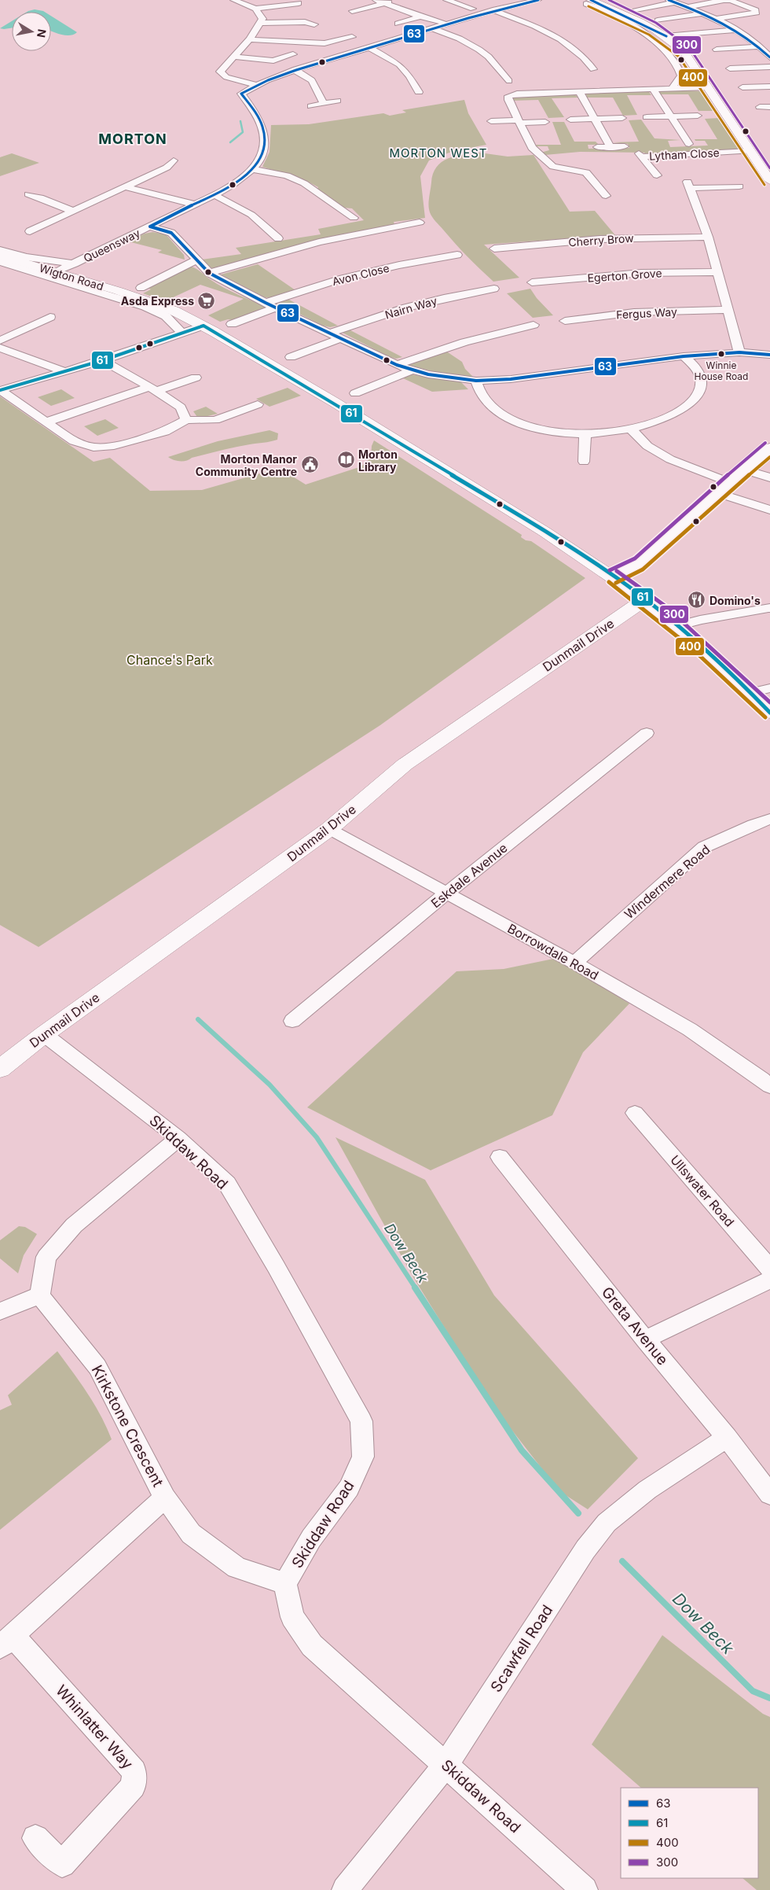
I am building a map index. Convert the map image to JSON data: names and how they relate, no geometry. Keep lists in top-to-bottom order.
{
  "streets": {
    "street": [
      "Lytham Close",
      "Cherry Brow",
      "Queensway",
      "Avon Close",
      "Egerton Grove",
      "Wigton Road",
      "Nairn Way",
      "Fergus Way",
      "Dunmail Drive",
      "Eskdale Avenue",
      "Windermere Road",
      "Borrowdale Road",
      "Skiddaw Road",
      "Ullswater Road",
      "Greta Avenue",
      "Kirkstone Crescent",
      "Scawfell Road",
      "Whinlatter Way"
    ]
  },
  "crossings": [
    ["Queensway", "Wigton Road"],
    ["Wigton Road", "Dunmail Drive"],
    ["Dunmail Drive", "Borrowdale Road"],
    ["Dunmail Drive", "Skiddaw Road"],
    ["Eskdale Avenue", "Borrowdale Road"],
    ["Windermere Road", "Borrowdale Road"],
    ["Skiddaw Road", "Kirkstone Crescent"],
    ["Skiddaw Road", "Scawfell Road"],
    ["Greta Avenue", "Scawfell Road"],
    ["Kirkstone Crescent", "Whinlatter Way"]
  ],
  "districts": ["MORTON", "MORTON WEST"],
  "water": ["Dow Beck"],
  "parks": ["Chance's Park"],
  "places": {
    "supermarket": ["Asda Express"],
    "other": ["Winnie House Road"],
    "library": ["Morton Library"],
    "public building": ["Morton Manor Community Centre"],
    "restaurant": ["Domino's"]
  },
  "lines": [
    "transit line 63",
    "transit line 300",
    "transit line 400",
    "transit line 61"
  ],
  "legend": [
    "63",
    "61",
    "400",
    "300"
  ],
  "north": "right"
}
